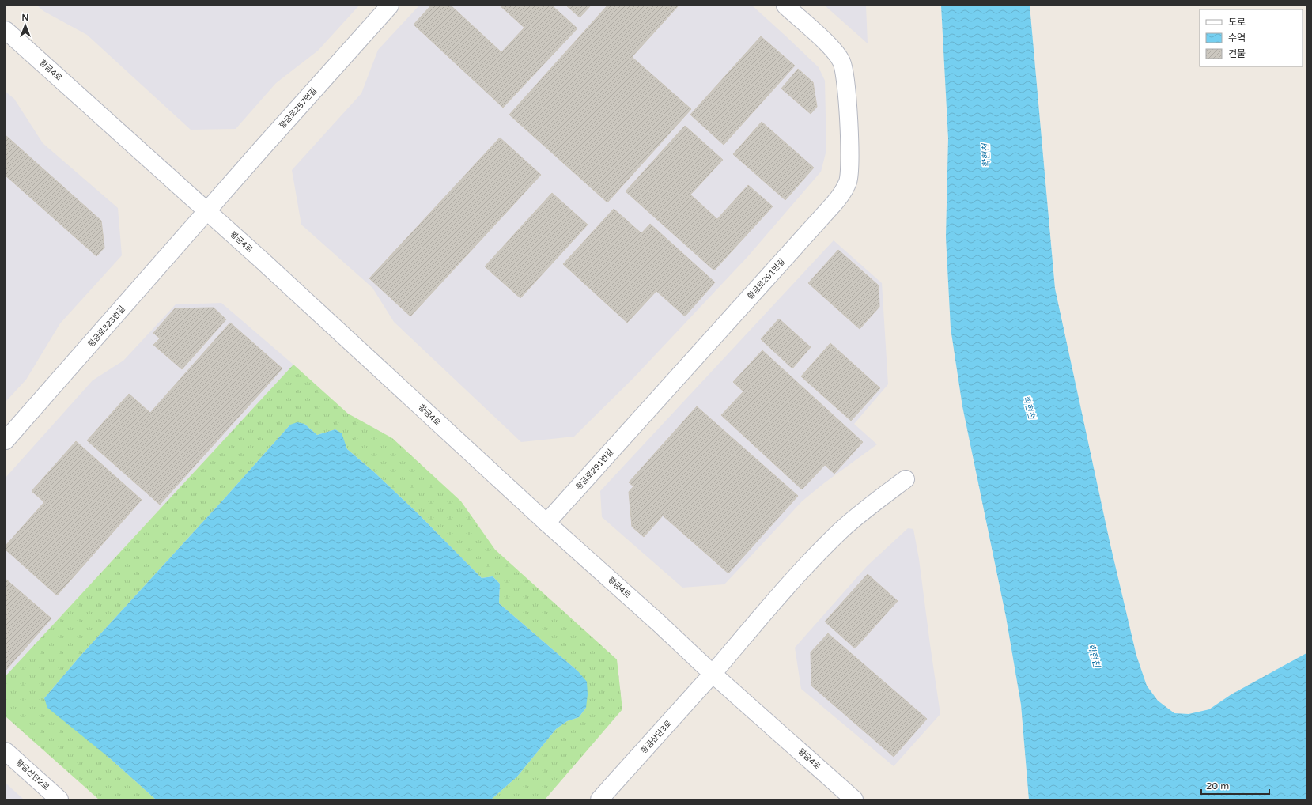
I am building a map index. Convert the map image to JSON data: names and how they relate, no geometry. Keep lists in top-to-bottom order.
{
  "streets": {
    "street": [
      "황금4로",
      "황금로257번길",
      "황금로291번길",
      "황금로323번길",
      "황금산단3로",
      "황금산단2로"
    ]
  },
  "crossings": [
    ["황금4로", "황금로257번길"],
    ["황금4로", "황금로291번길"],
    ["황금4로", "황금로323번길"],
    ["황금4로", "황금산단3로"],
    ["황금로257번길", "황금로323번길"]
  ],
  "water": ["학현천"],
  "legend": ["도로", "수역", "건물"],
  "scale_bar": "20 m",
  "north": "top"
}
